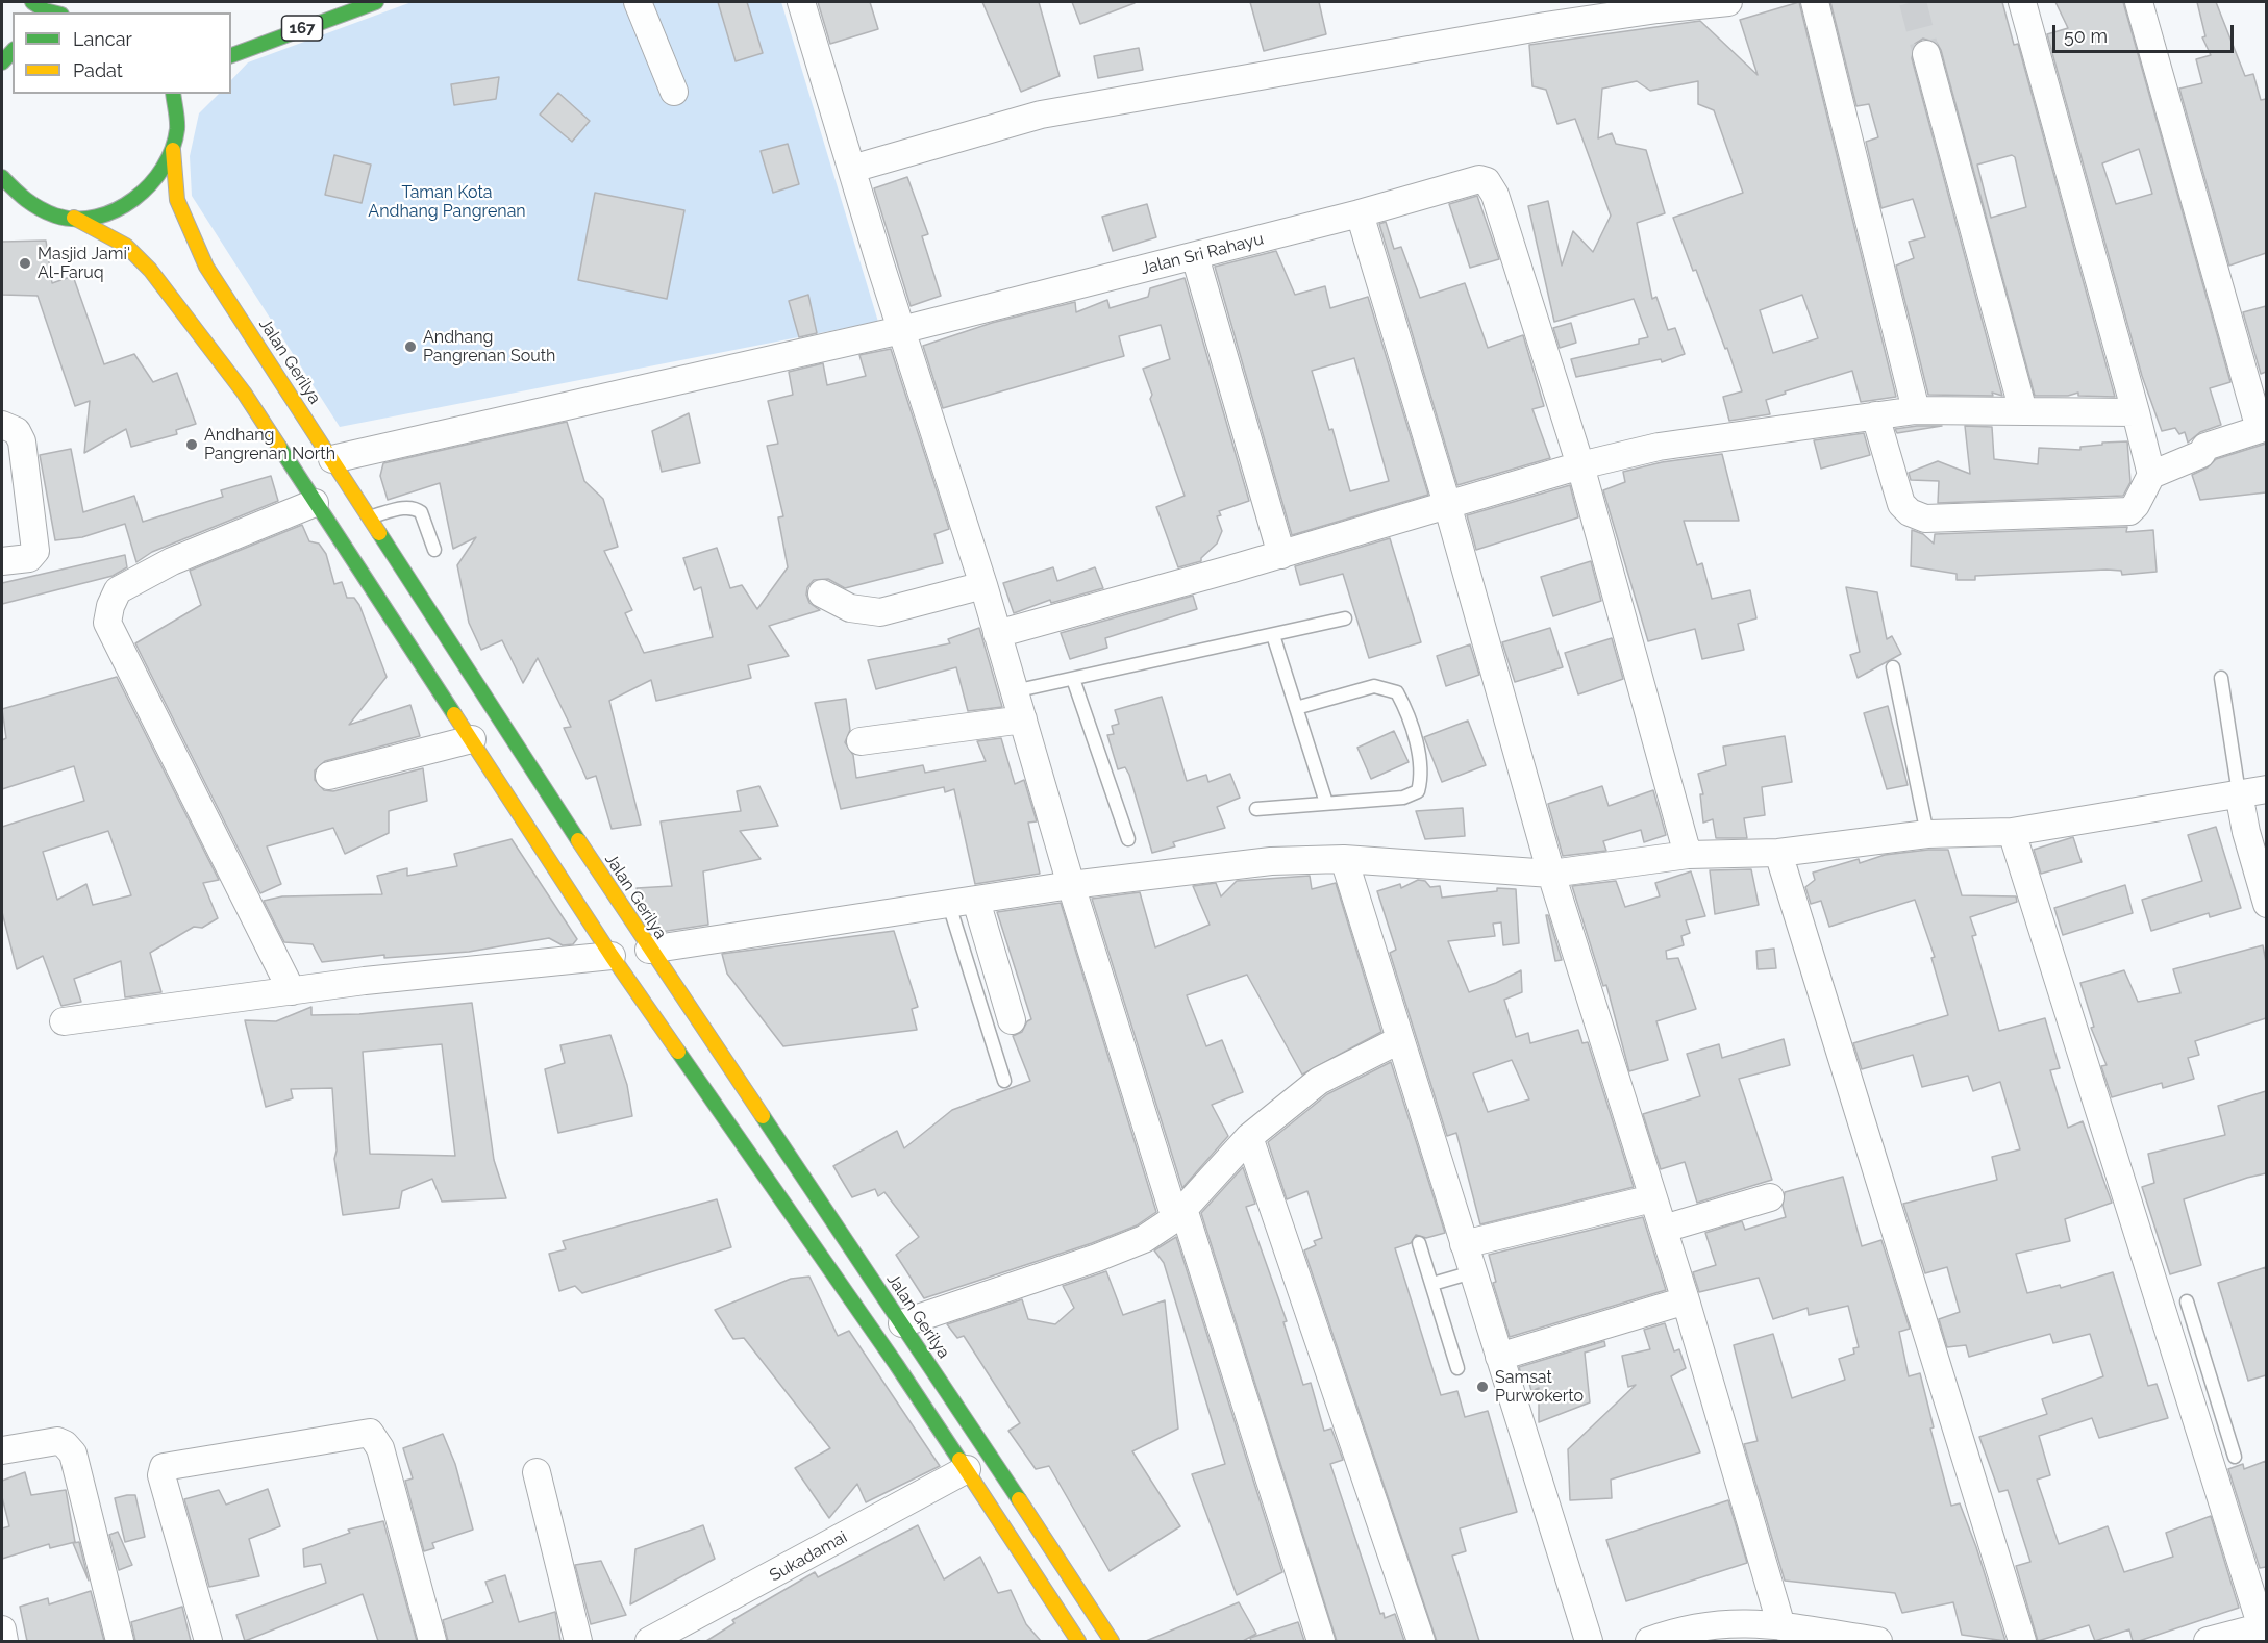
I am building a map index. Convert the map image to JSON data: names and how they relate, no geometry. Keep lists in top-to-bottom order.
{
  "streets": {
    "main road": ["167", "Jalan Gerilya"],
    "street": ["Jalan Sri Rahayu", "Sukadamai"]
  },
  "crossings": [
    ["Jalan Sri Rahayu", "Jalan Gerilya"]
  ],
  "parks": ["Taman Kota Andhang Pangrenan"],
  "places": [
    "Masjid Jami' Al-Faruq",
    "Andhang Pangrenan South",
    "Andhang Pangrenan North",
    "Samsat Purwokerto"
  ],
  "legend": ["Lancar", "Padat"],
  "scale_bar": "50 m"
}
